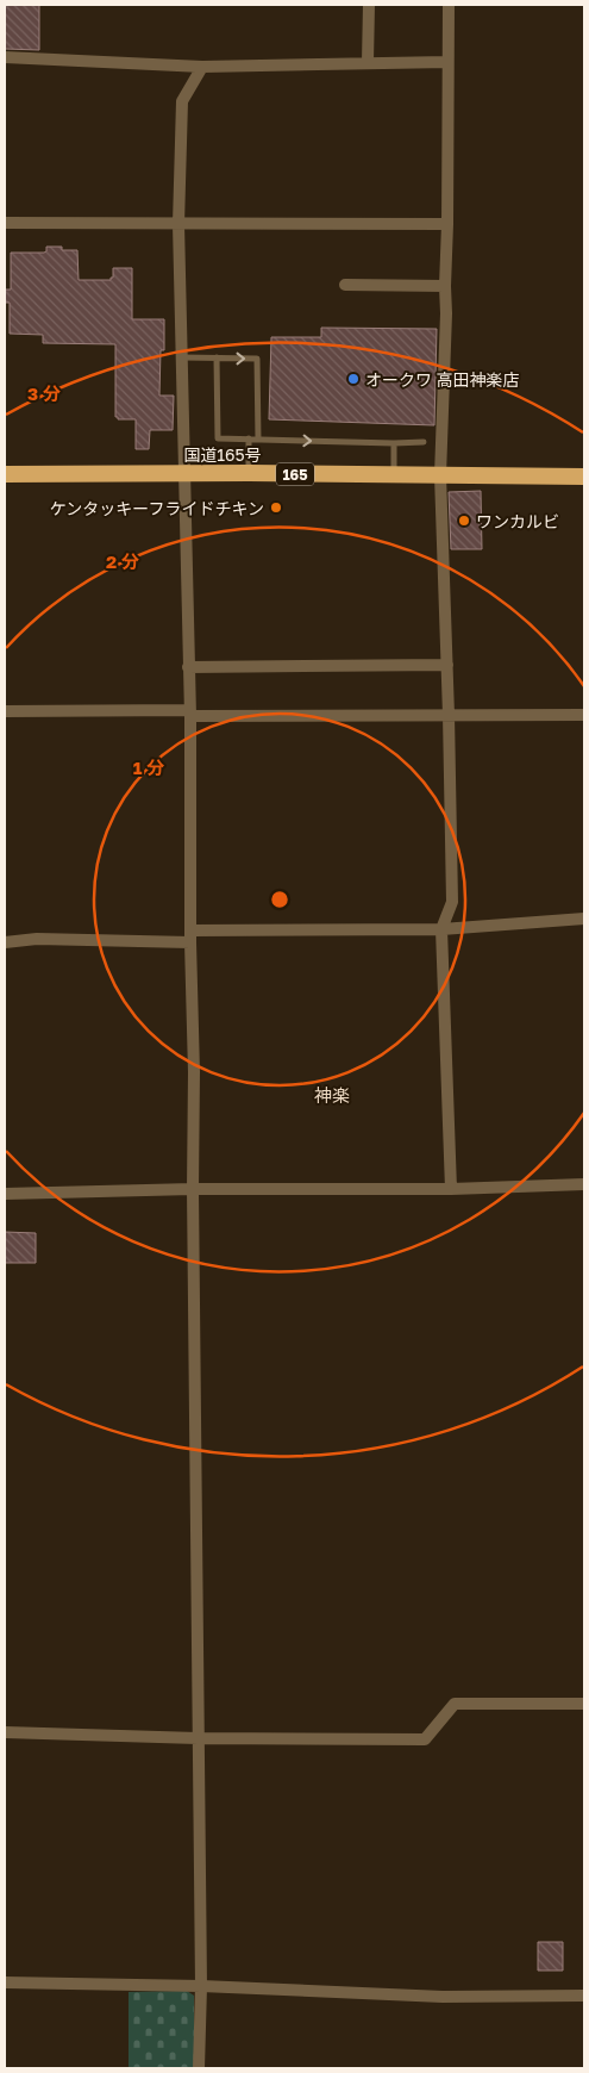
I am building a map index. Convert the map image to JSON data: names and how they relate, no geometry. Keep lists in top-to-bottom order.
{
  "streets": {
    "highway": ["国道165号", "165"]
  },
  "districts": ["神楽"],
  "places": ["オークワ 高田神楽店", "ケンタッキーフライドチキン", "ワンカルビ"],
  "rings": ["3 分", "2 分", "1 分"]
}
